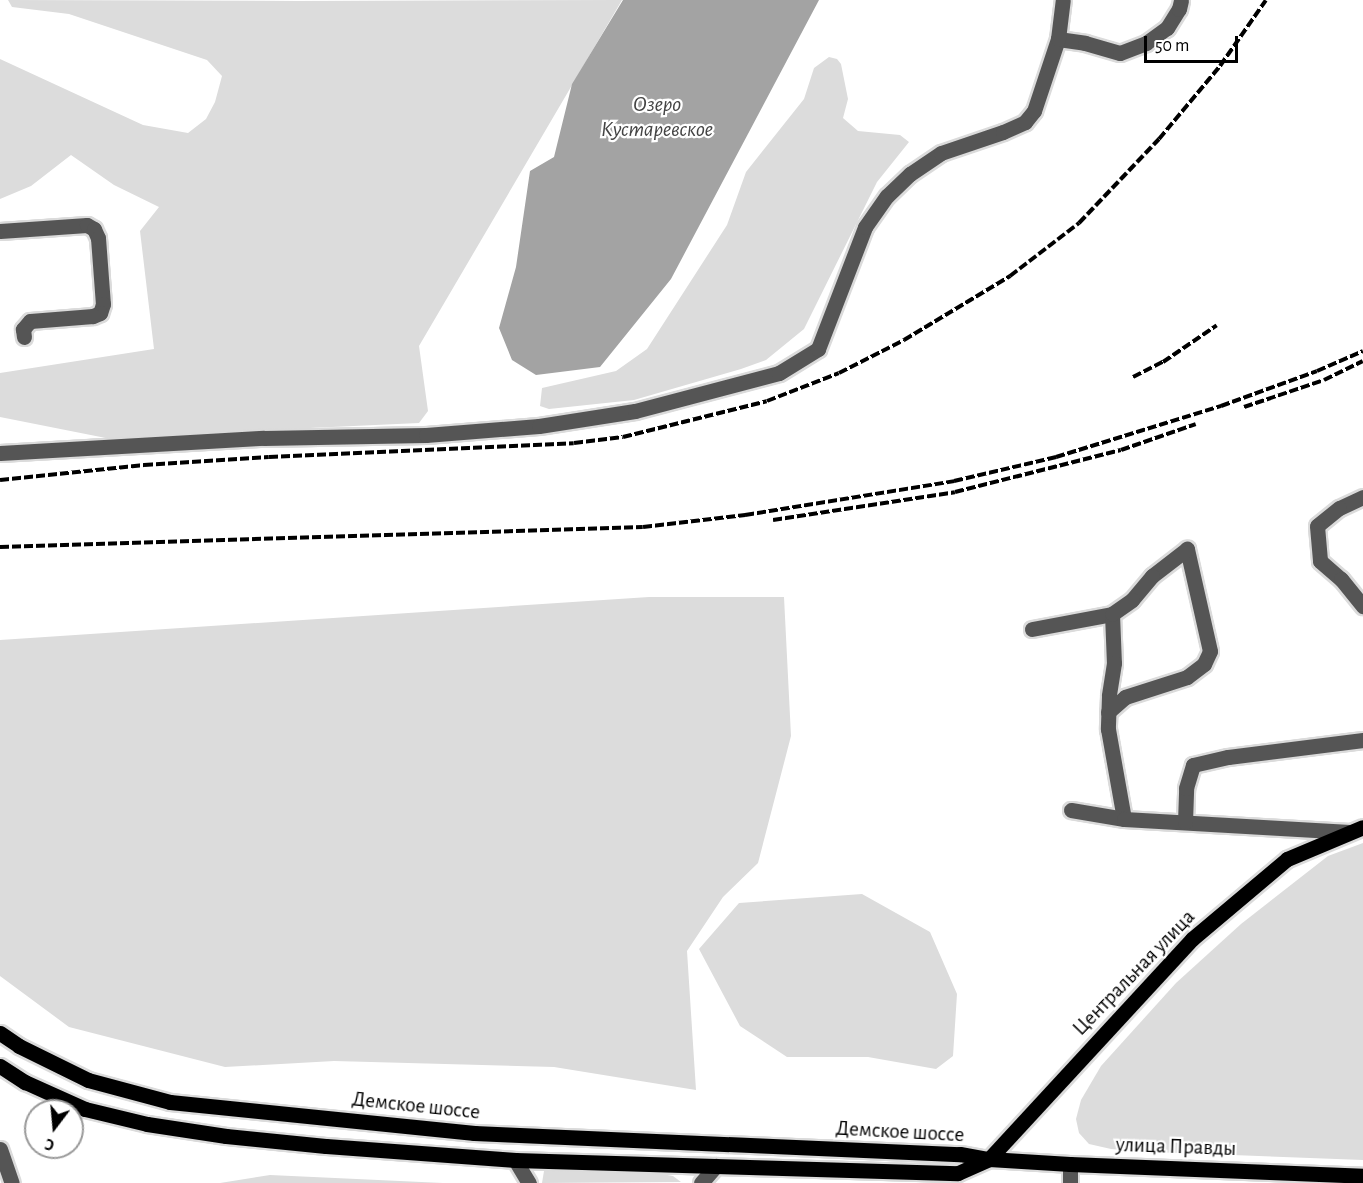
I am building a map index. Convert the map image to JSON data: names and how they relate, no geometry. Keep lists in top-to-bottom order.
{
  "streets": {
    "main road": ["Центральная улица", "Демское шоссе", "улица Правды"]
  },
  "crossings": [
    ["Центральная улица", "Демское шоссе"],
    ["Центральная улица", "улица Правды"],
    ["Демское шоссе", "улица Правды"]
  ],
  "water": ["Озеро Кустаревское"],
  "scale_bar": "50 m",
  "north": "bottom"
}
